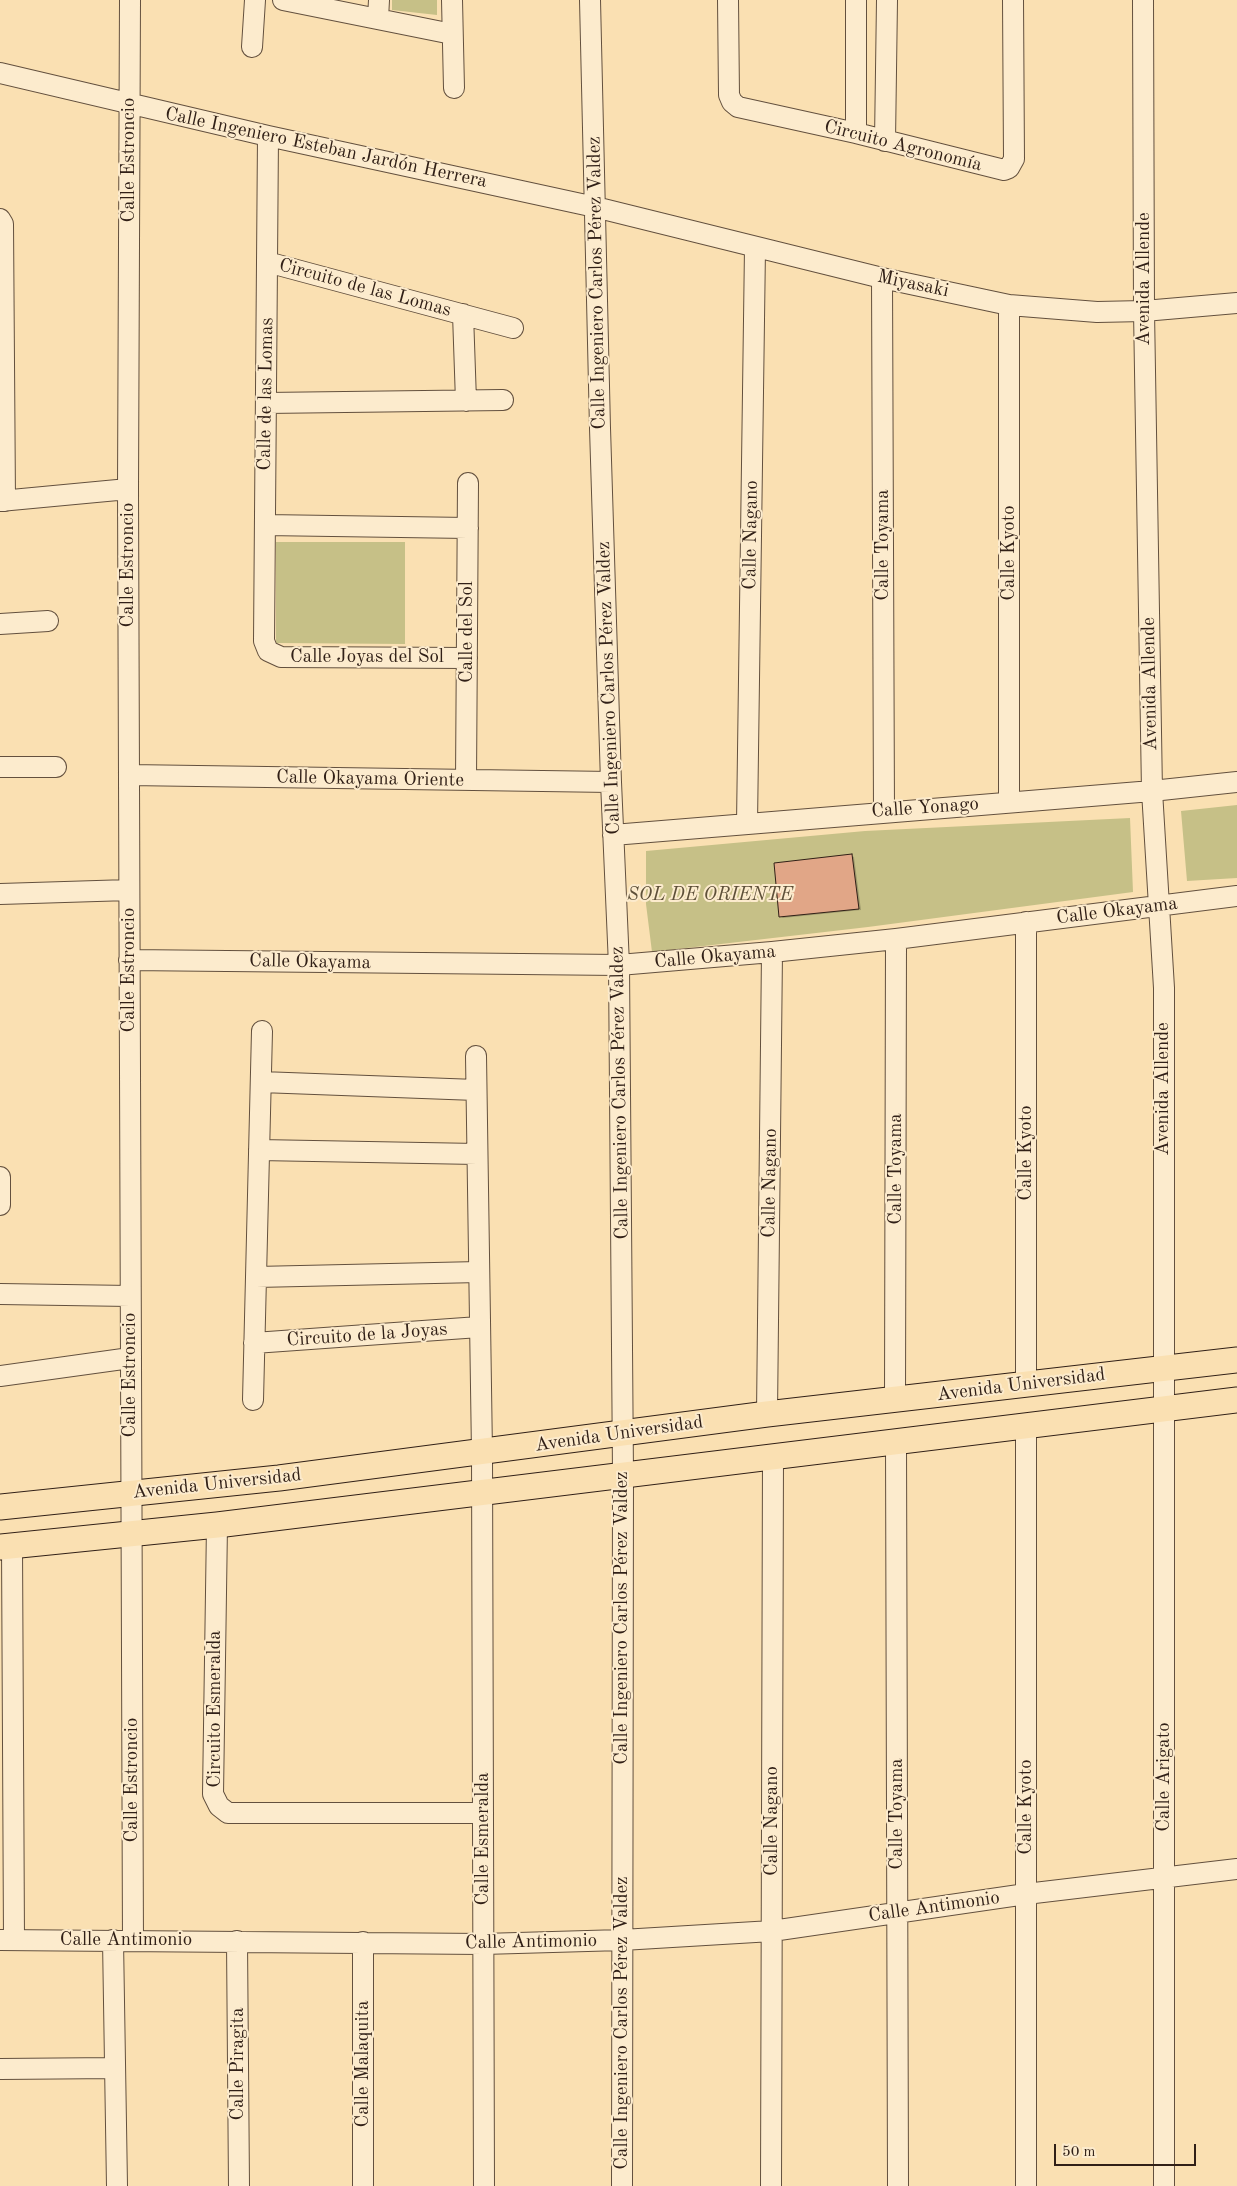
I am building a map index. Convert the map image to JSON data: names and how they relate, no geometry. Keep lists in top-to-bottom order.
{
  "streets": {
    "main road": ["Avenida Universidad"],
    "street": [
      "Circuito Agronomía",
      "Calle Ingeniero Esteban Jardón Herrera",
      "Calle Estroncio",
      "Avenida Allende",
      "Calle Ingeniero Carlos Pérez Valdez",
      "Miyasaki",
      "Circuito de las Lomas",
      "Calle de las Lomas",
      "Calle Nagano",
      "Calle Toyama",
      "Calle Kyoto",
      "Calle del Sol",
      "Calle Joyas del Sol",
      "Calle Okayama Oriente",
      "Calle Yonago",
      "Calle Okayama",
      "Circuito de la Joyas",
      "Circuito Esmeralda",
      "Calle Arigato",
      "Calle Esmeralda",
      "Calle Antimonio",
      "Calle Piragita",
      "Calle Malaquita"
    ]
  },
  "crossings": [
    ["Calle Ingeniero Esteban Jardón Herrera", "Calle Estroncio"],
    ["Calle Ingeniero Esteban Jardón Herrera", "Calle Ingeniero Carlos Pérez Valdez"],
    ["Calle Ingeniero Esteban Jardón Herrera", "Miyasaki"],
    ["Calle Ingeniero Esteban Jardón Herrera", "Calle de las Lomas"],
    ["Calle Estroncio", "Calle Okayama Oriente"],
    ["Calle Estroncio", "Calle Okayama"],
    ["Calle Estroncio", "Avenida Universidad"],
    ["Calle Estroncio", "Calle Antimonio"],
    ["Avenida Allende", "Miyasaki"],
    ["Avenida Allende", "Calle Yonago"],
    ["Avenida Allende", "Calle Okayama"],
    ["Avenida Allende", "Avenida Universidad"],
    ["Avenida Allende", "Calle Arigato"],
    ["Calle Ingeniero Carlos Pérez Valdez", "Miyasaki"],
    ["Calle Ingeniero Carlos Pérez Valdez", "Calle Okayama Oriente"],
    ["Calle Ingeniero Carlos Pérez Valdez", "Calle Yonago"],
    ["Calle Ingeniero Carlos Pérez Valdez", "Calle Okayama"],
    ["Calle Ingeniero Carlos Pérez Valdez", "Avenida Universidad"],
    ["Calle Ingeniero Carlos Pérez Valdez", "Calle Antimonio"],
    ["Miyasaki", "Calle Nagano"],
    ["Miyasaki", "Calle Toyama"],
    ["Miyasaki", "Calle Kyoto"],
    ["Circuito de las Lomas", "Calle de las Lomas"],
    ["Calle de las Lomas", "Calle Joyas del Sol"],
    ["Calle Nagano", "Calle Yonago"],
    ["Calle Nagano", "Calle Okayama"],
    ["Calle Nagano", "Avenida Universidad"],
    ["Calle Nagano", "Calle Antimonio"],
    ["Calle Toyama", "Calle Yonago"],
    ["Calle Toyama", "Calle Okayama"],
    ["Calle Toyama", "Avenida Universidad"],
    ["Calle Toyama", "Calle Antimonio"],
    ["Calle Kyoto", "Calle Yonago"],
    ["Calle Kyoto", "Calle Okayama"],
    ["Calle Kyoto", "Avenida Universidad"],
    ["Calle Kyoto", "Calle Antimonio"],
    ["Calle del Sol", "Calle Joyas del Sol"],
    ["Calle del Sol", "Calle Okayama Oriente"],
    ["Avenida Universidad", "Circuito Esmeralda"],
    ["Avenida Universidad", "Calle Arigato"],
    ["Avenida Universidad", "Calle Esmeralda"],
    ["Circuito Esmeralda", "Calle Esmeralda"],
    ["Calle Arigato", "Calle Antimonio"],
    ["Calle Esmeralda", "Calle Antimonio"],
    ["Calle Antimonio", "Calle Piragita"],
    ["Calle Antimonio", "Calle Malaquita"]
  ],
  "parks": ["SOL DE ORIENTE"],
  "scale_bar": "50 m"
}
